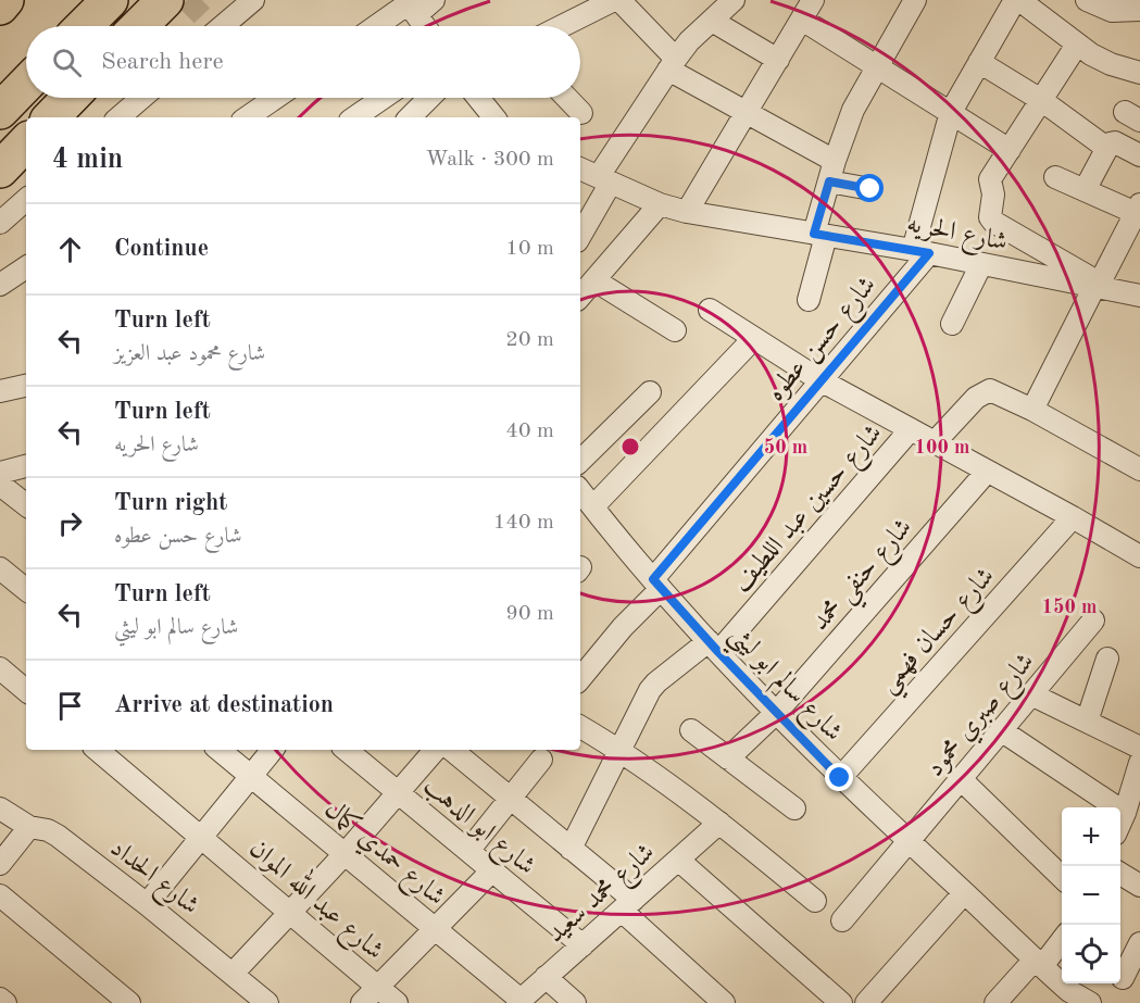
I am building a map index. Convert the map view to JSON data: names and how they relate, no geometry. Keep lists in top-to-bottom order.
{
  "streets": {
    "street": [
      "شارع الحريه",
      "شارع حسن عطوه",
      "شارع حسين عبد اللطيف",
      "شارع حنفي محمد",
      "شارع حسان فهمي",
      "شارع سالم ابو ليثي",
      "شارع صبري محمود",
      "شارع ابو الدهب",
      "شارع حمدي كمال",
      "شارع الحداد",
      "شارع محمد سعيد",
      "شارع عبد الله الموان"
    ]
  },
  "crossings": [
    ["شارع الحريه", "شارع حسن عطوه"],
    ["شارع حسن عطوه", "شارع سالم ابو ليثي"],
    ["شارع حسين عبد اللطيف", "شارع سالم ابو ليثي"],
    ["شارع حنفي محمد", "شارع سالم ابو ليثي"],
    ["شارع حسان فهمي", "شارع سالم ابو ليثي"],
    ["شارع سالم ابو ليثي", "شارع صبري محمود"],
    ["شارع ابو الدهب", "شارع محمد سعيد"],
    ["شارع حمدي كمال", "شارع محمد سعيد"]
  ],
  "page": {
    "search": "Search here",
    "heading": ["4 min", "Walk · 300 m"],
    "list": [
      ["Continue", "10 m"],
      ["Turn left", "شارع محمود عبد العزيز", "20 m"],
      ["Turn left", "شارع الحريه", "40 m"],
      ["Turn right", "شارع حسن عطوه", "140 m"],
      ["Turn left", "شارع سالم ابو ليثي", "90 m"],
      "Arrive at destination"
    ],
    "map_buttons": ["+", "−"]
  },
  "rings": ["50 m", "100 m", "150 m"]
}
